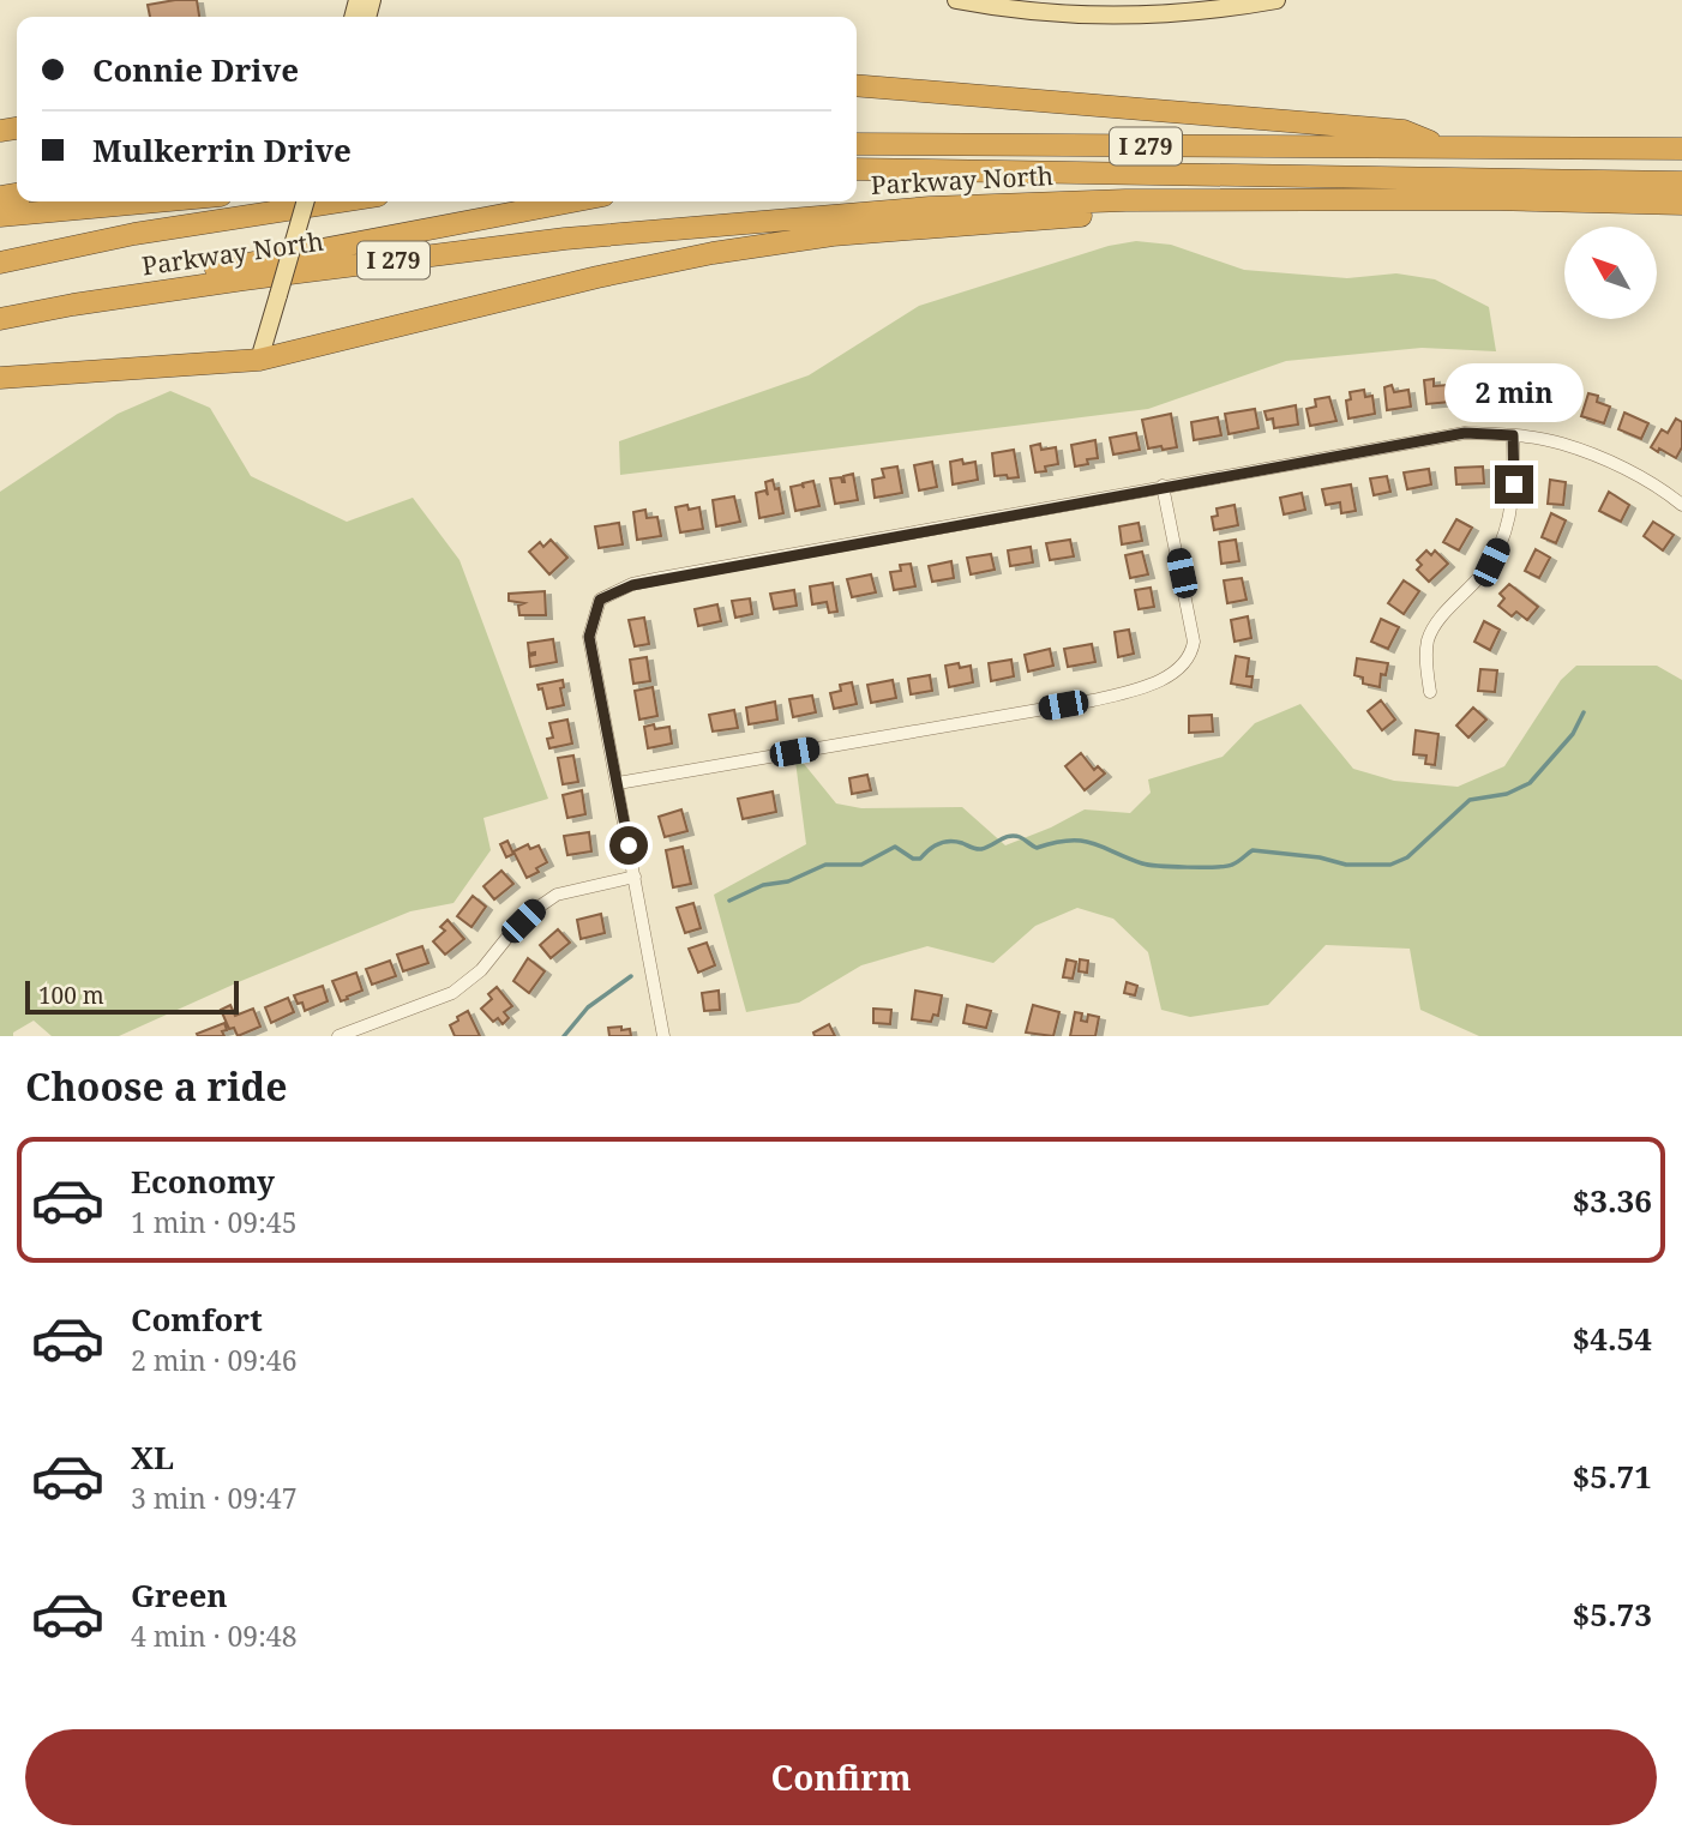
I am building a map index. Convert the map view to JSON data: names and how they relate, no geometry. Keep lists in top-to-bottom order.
{
  "streets": {
    "highway": ["I 279", "Parkway North"]
  },
  "scale_bar": "100 m",
  "north": "top left",
  "page": {
    "banner": ["Connie Drive", "Mulkerrin Drive"],
    "bubble": "2 min",
    "scale": "100 m",
    "heading": "Choose a ride",
    "list": [
      {
        "name": "Economy",
        "note": "1 min · 09:45",
        "value": "$3.36"
      },
      {
        "name": "Comfort",
        "note": "2 min · 09:46",
        "value": "$4.54"
      },
      {
        "name": "XL",
        "note": "3 min · 09:47",
        "value": "$5.71"
      },
      {
        "name": "Green",
        "note": "4 min · 09:48",
        "value": "$5.73"
      }
    ],
    "buttons": "Confirm"
  }
}
